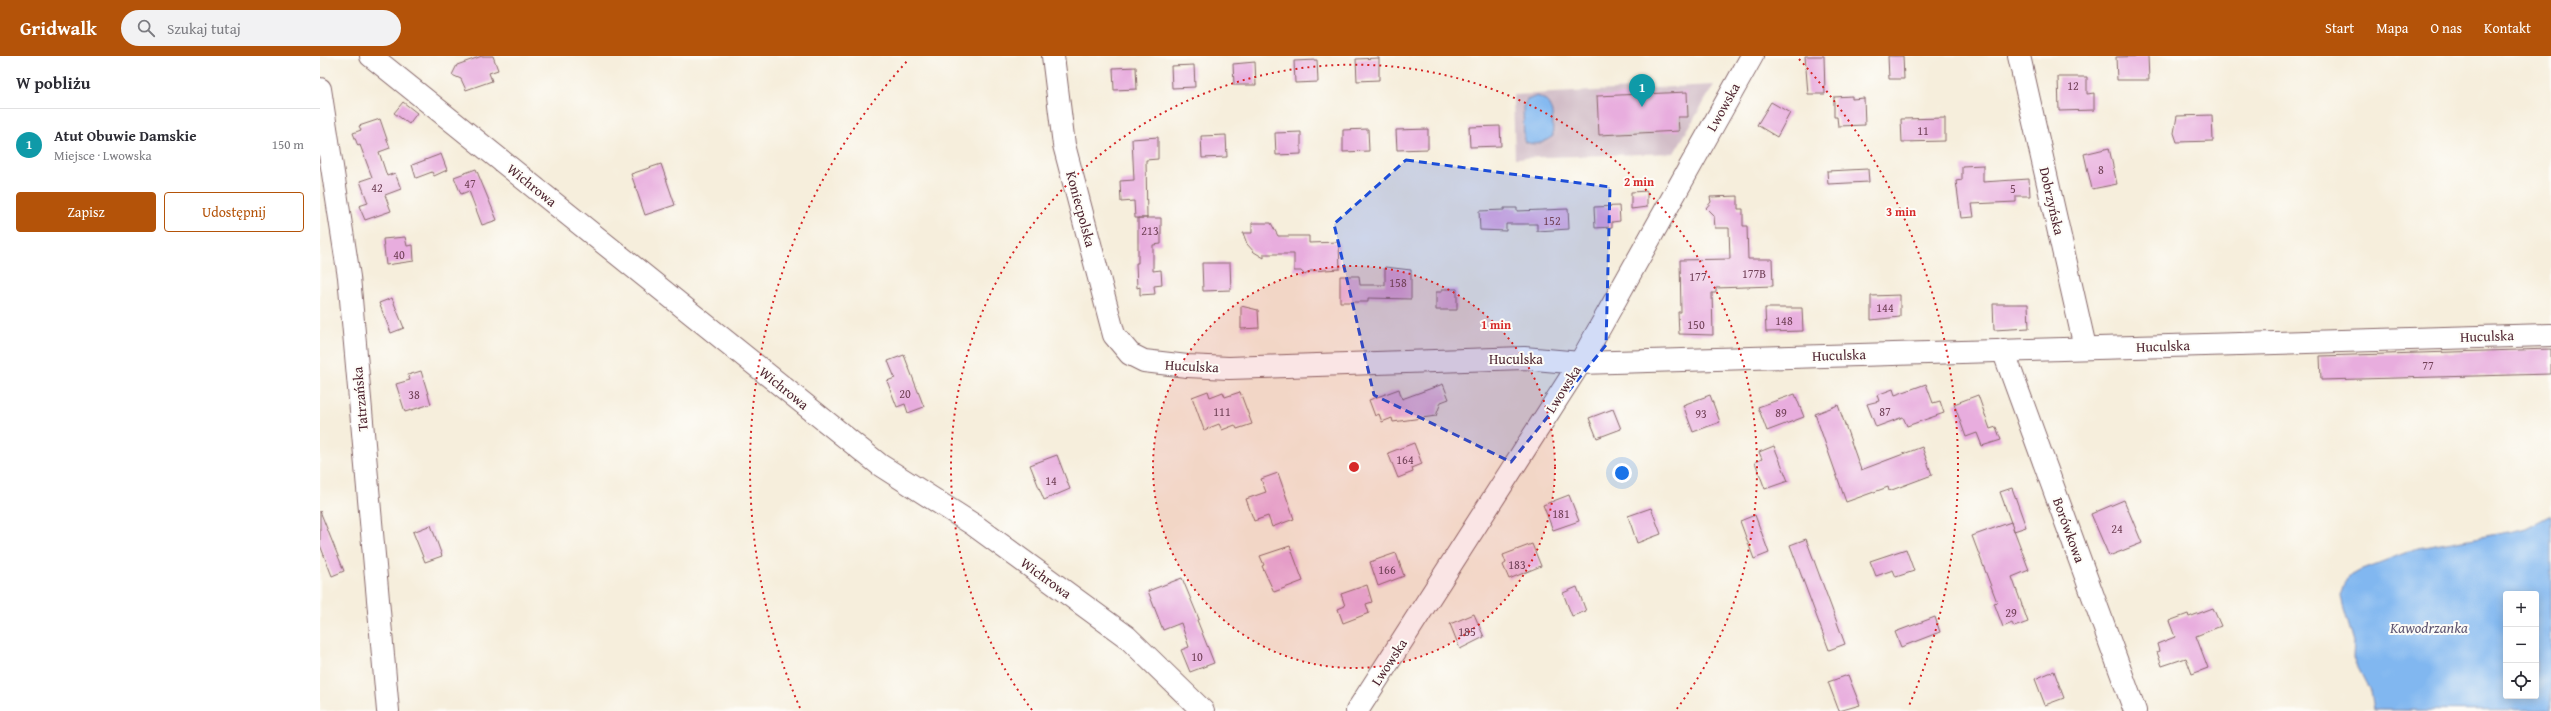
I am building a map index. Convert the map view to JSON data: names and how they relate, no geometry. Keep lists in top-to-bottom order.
{
  "streets": {
    "street": [
      "Lwowska",
      "Wichrowa",
      "Dobrzyńska",
      "Koniecpolska",
      "Huculska",
      "Tatrzańska",
      "Borówkowa"
    ]
  },
  "crossings": [
    ["Lwowska", "Huculska"],
    ["Dobrzyńska", "Huculska"],
    ["Koniecpolska", "Huculska"],
    ["Huculska", "Borówkowa"]
  ],
  "water": ["Kawodrzanka"],
  "house_numbers": [
    "12",
    "11",
    "8",
    "47",
    "42",
    "5",
    "152",
    "213",
    "40",
    "177B",
    "177",
    "158",
    "144",
    "148",
    "150",
    "77",
    "20",
    "38",
    "111",
    "87",
    "89",
    "93",
    "164",
    "14",
    "181",
    "24",
    "183",
    "166",
    "29",
    "185",
    "10"
  ],
  "page": {
    "header": "Gridwalk",
    "search": "Szukaj tutaj",
    "nav": [
      "Start",
      "Mapa",
      "O nas",
      "Kontakt"
    ],
    "heading": "W pobliżu",
    "pins": "1",
    "list": [
      {
        "mark": "1",
        "name": "Atut Obuwie Damskie",
        "note": "Miejsce · Lwowska",
        "value": "150 m"
      }
    ],
    "buttons": ["Zapisz", "Udostępnij"],
    "map_buttons": ["+", "−"]
  },
  "rings": ["2 min", "3 min", "1 min"]
}
